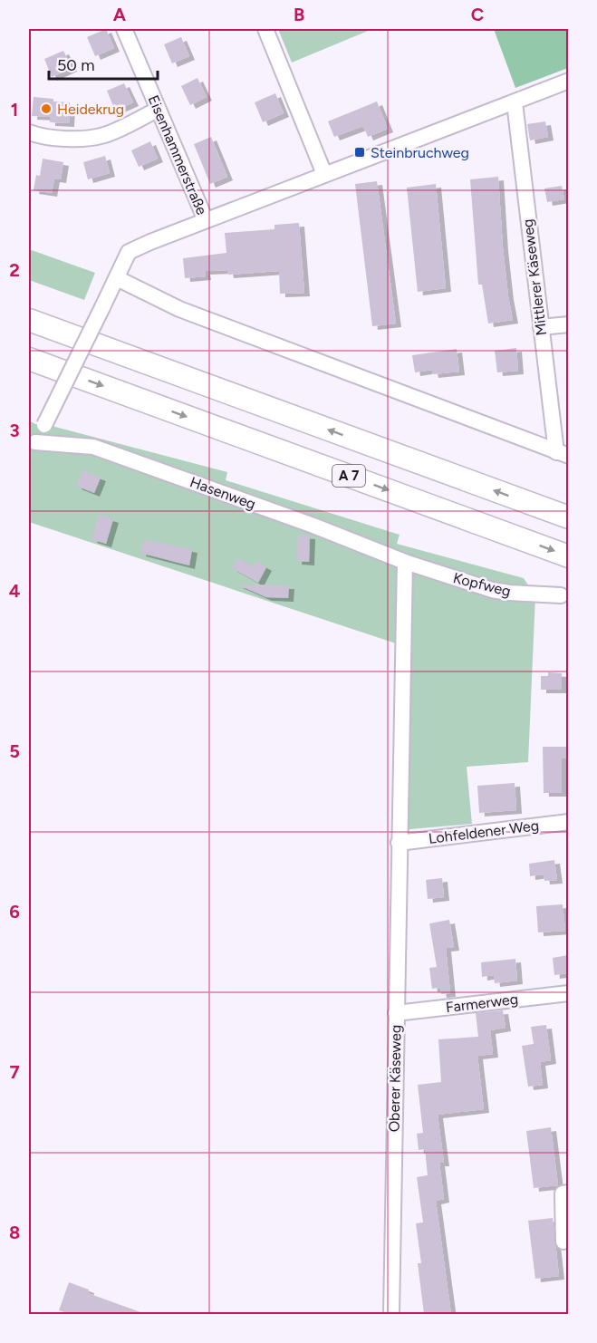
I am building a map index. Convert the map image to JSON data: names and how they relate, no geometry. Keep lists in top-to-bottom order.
{
  "streets": {
    "highway": ["A 7"],
    "street": [
      "Eisenhammerstraße",
      "Mittlerer Käseweg",
      "Hasenweg",
      "Kopfweg",
      "Lohfeldener Weg",
      "Farmerweg",
      "Oberer Käseweg"
    ]
  },
  "crossings": [
    ["Hasenweg", "Kopfweg"],
    ["Hasenweg", "Oberer Käseweg"],
    ["Kopfweg", "Oberer Käseweg"],
    ["Lohfeldener Weg", "Oberer Käseweg"],
    ["Farmerweg", "Oberer Käseweg"]
  ],
  "places": {
    "other": ["Heidekrug"],
    "transit": ["Steinbruchweg"]
  },
  "scale_bar": "50 m",
  "grid": {
    "columns": ["A", "B", "C"],
    "rows": [
      "1",
      "2",
      "3",
      "4",
      "5",
      "6",
      "7",
      "8"
    ]
  }
}
